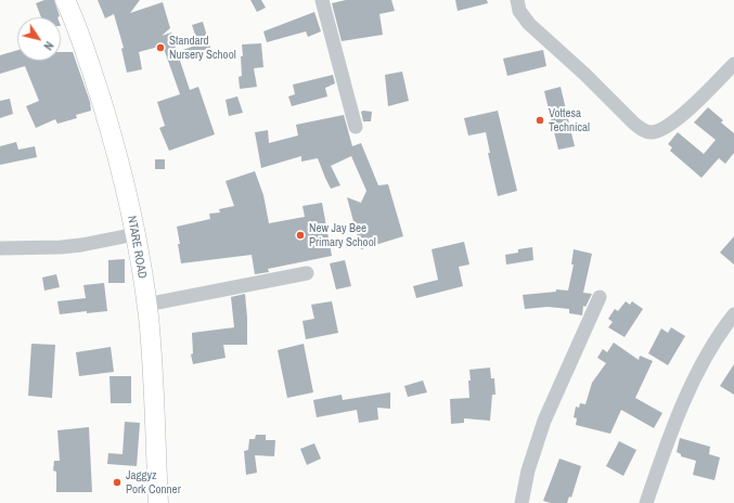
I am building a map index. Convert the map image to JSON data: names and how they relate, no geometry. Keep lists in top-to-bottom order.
{
  "streets": {
    "main road": ["NTARE ROAD"]
  },
  "places": [
    "Standard Nursery School",
    "Vottesa Technical",
    "New Jay Bee Primary School",
    "Jaggyz Pork Conner"
  ],
  "north": "bottom right"
}
